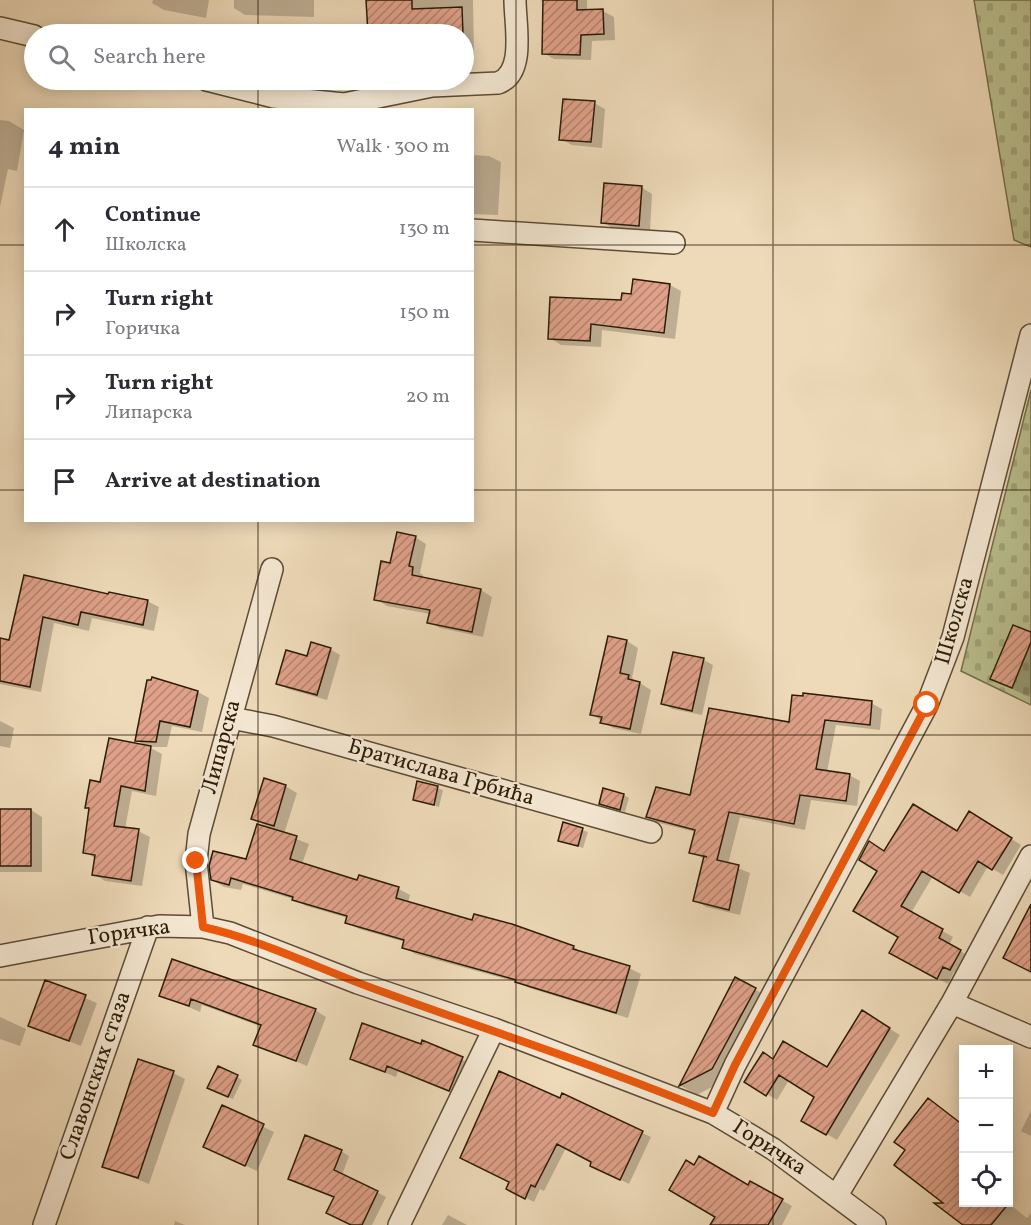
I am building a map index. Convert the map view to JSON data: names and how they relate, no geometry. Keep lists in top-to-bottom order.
{
  "streets": {
    "street": [
      "Школска",
      "Липарска",
      "Братислава Грбића",
      "Горичка",
      "Славонских стаза"
    ]
  },
  "crossings": [
    ["Школска", "Горичка"],
    ["Липарска", "Братислава Грбића"],
    ["Липарска", "Горичка"],
    ["Горичка", "Славонских стаза"]
  ],
  "page": {
    "search": "Search here",
    "heading": ["4 min", "Walk · 300 m"],
    "list": [
      ["Continue", "Школска", "130 m"],
      ["Turn right", "Горичка", "150 m"],
      ["Turn right", "Липарска", "20 m"],
      "Arrive at destination"
    ],
    "map_buttons": ["+", "−"]
  }
}
